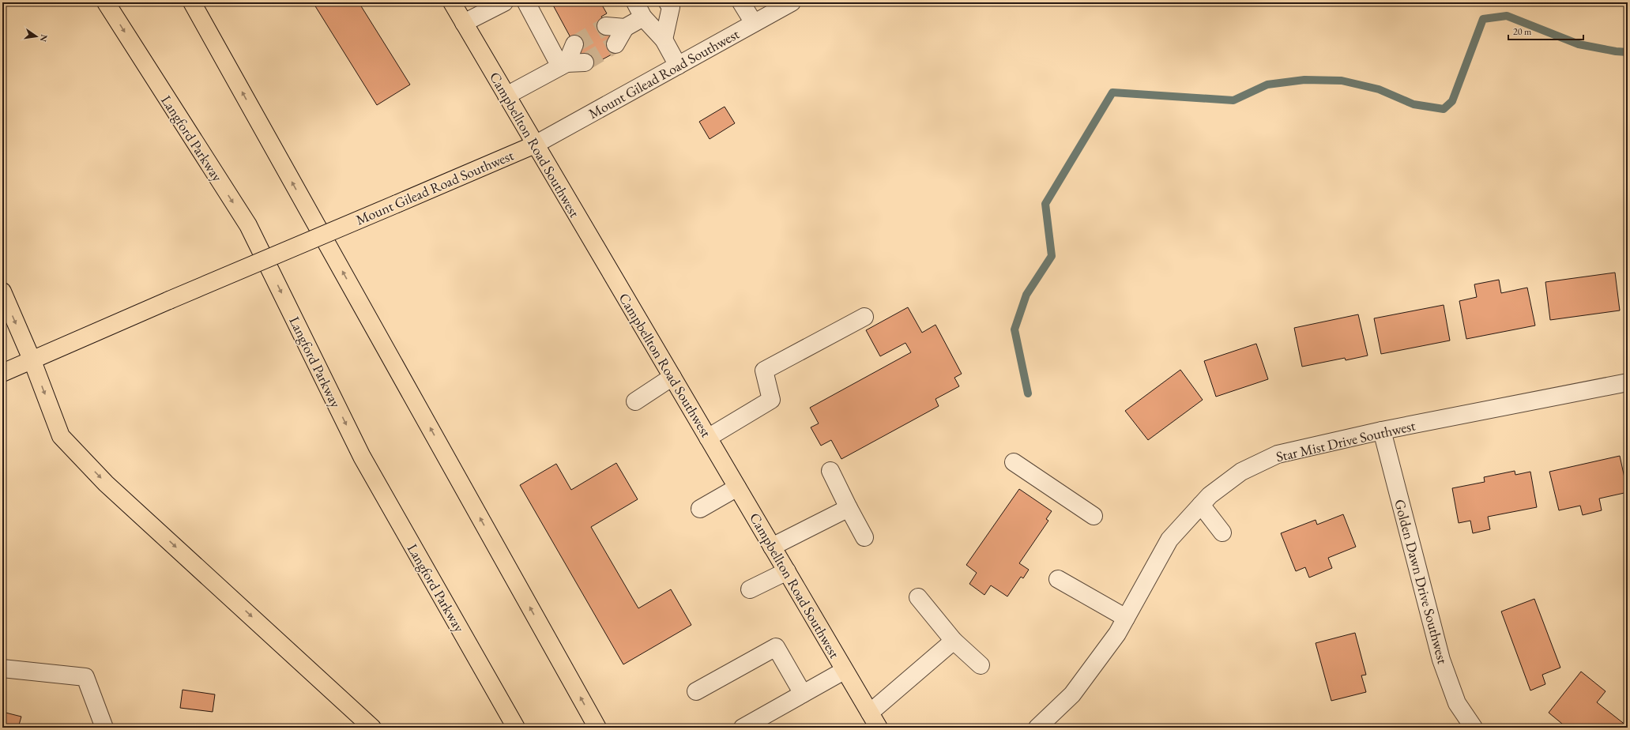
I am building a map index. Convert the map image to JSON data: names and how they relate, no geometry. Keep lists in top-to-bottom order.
{
  "streets": {
    "main road": ["Mount Gilead Road Southwest", "Langford Parkway", "Campbellton Road Southwest"],
    "street": ["Star Mist Drive Southwest", "Golden Dawn Drive Southwest"]
  },
  "crossings": [
    ["Mount Gilead Road Southwest", "Campbellton Road Southwest"],
    ["Star Mist Drive Southwest", "Golden Dawn Drive Southwest"]
  ],
  "scale_bar": "20 m",
  "north": "right"
}
